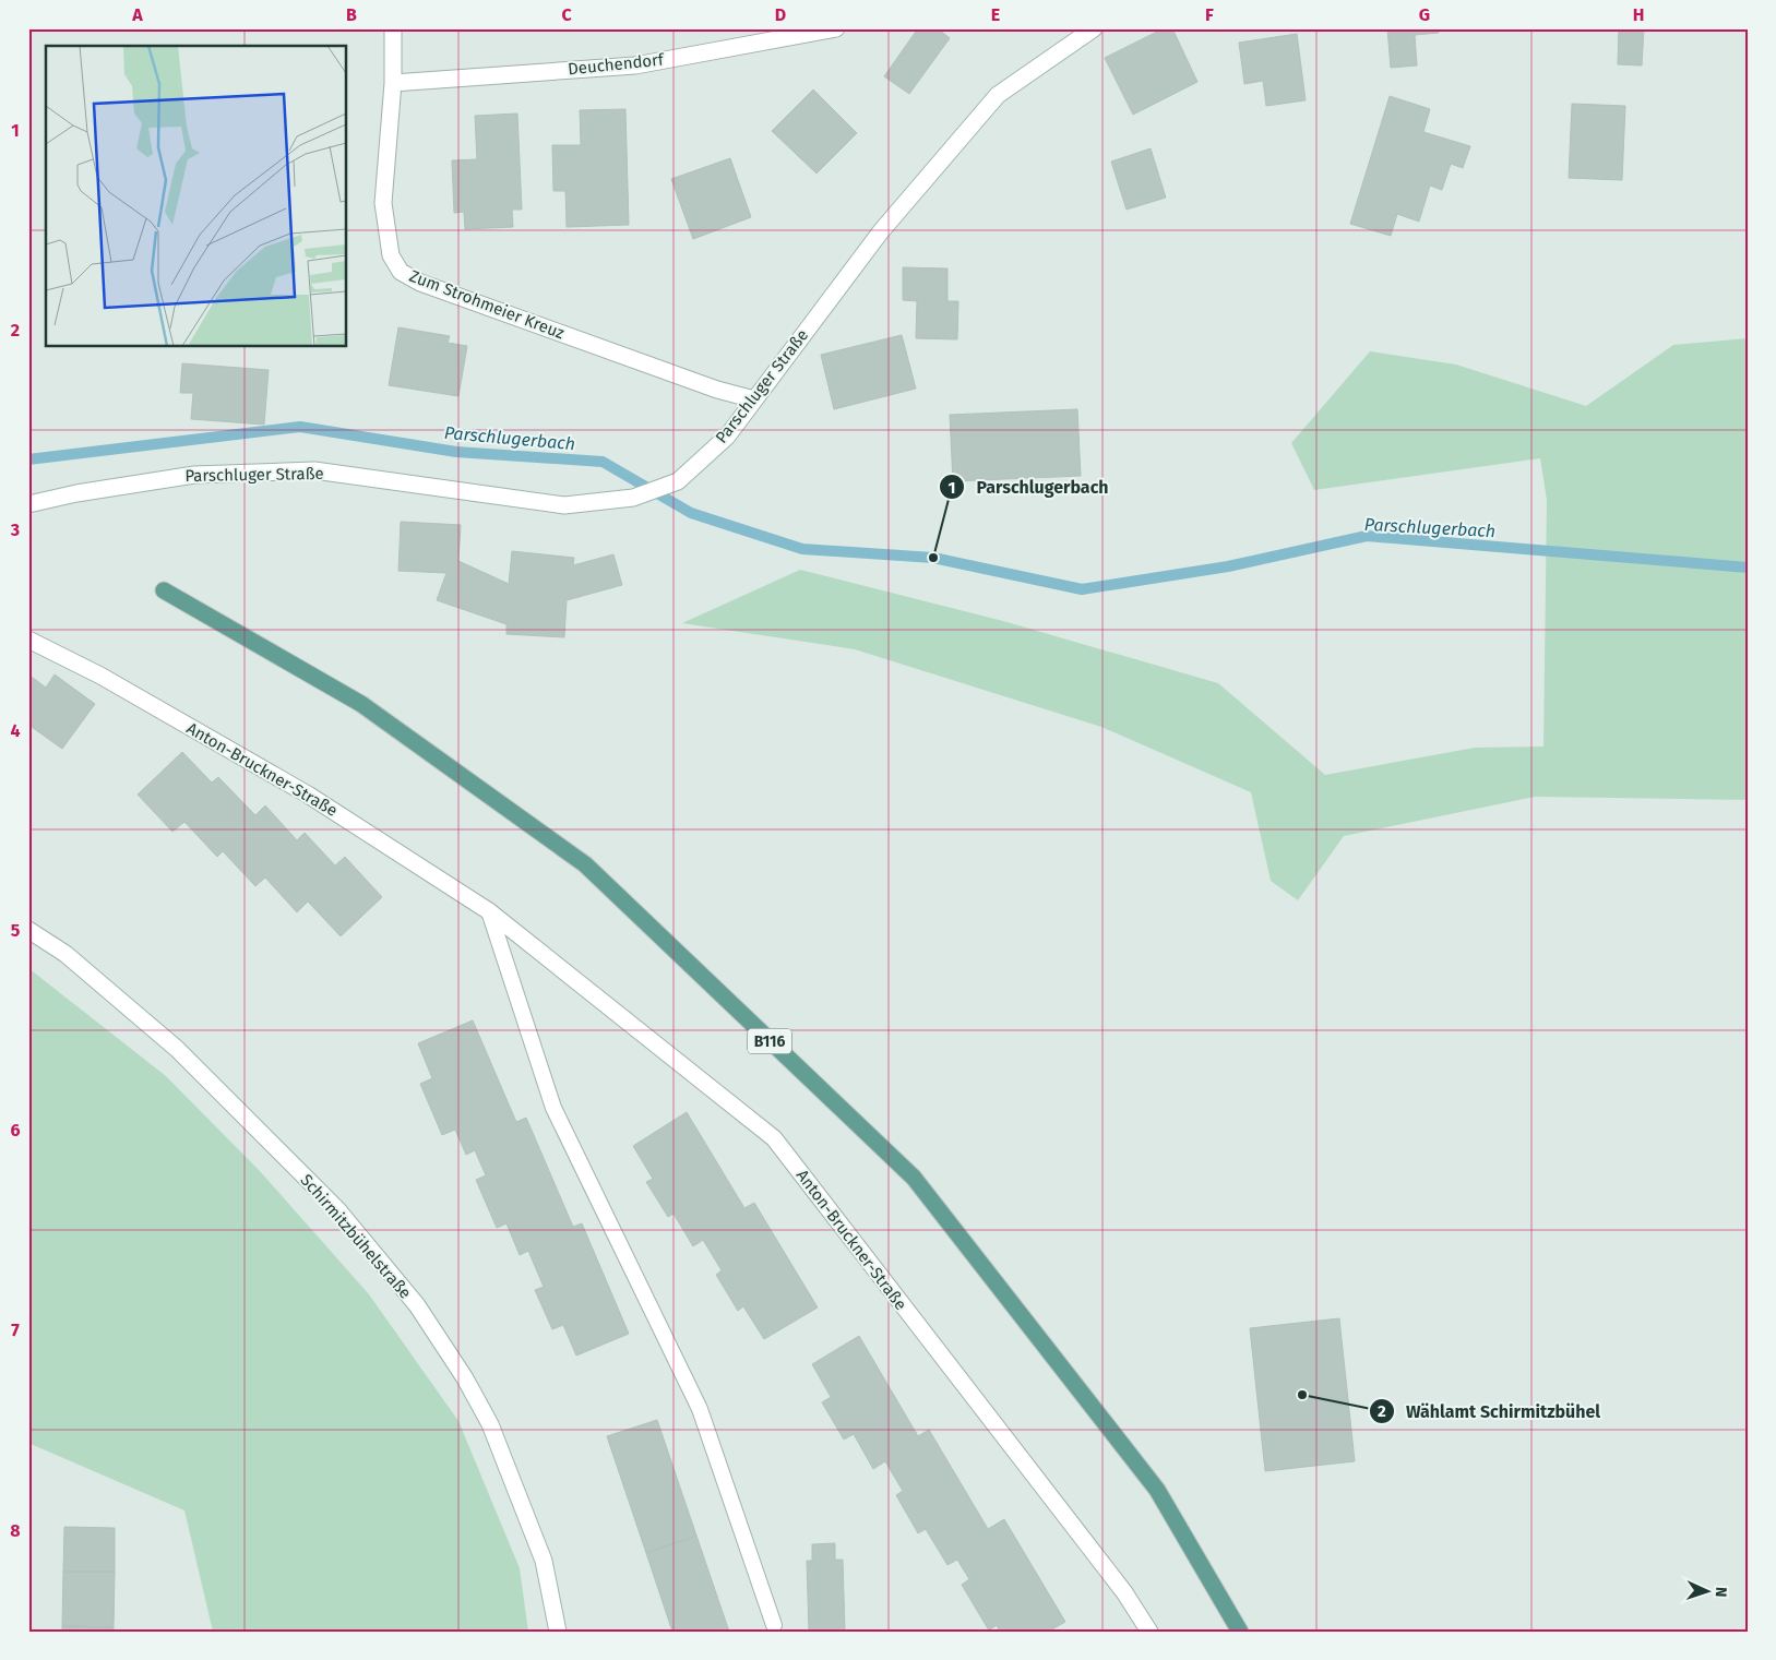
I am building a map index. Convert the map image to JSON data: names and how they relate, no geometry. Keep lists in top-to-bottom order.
{
  "streets": {
    "main road": ["B116"],
    "street": [
      "Deuchendorf",
      "Zum Strohmeier Kreuz",
      "Parschluger Straße",
      "Anton-Bruckner-Straße",
      "Schirmitzbühelstraße"
    ]
  },
  "crossings": [
    ["Deuchendorf", "Zum Strohmeier Kreuz"],
    ["Zum Strohmeier Kreuz", "Parschluger Straße"]
  ],
  "water": ["Parschlugerbach"],
  "places": ["Parschlugerbach", "Wählamt Schirmitzbühel"],
  "north": "right",
  "grid": {
    "columns": [
      "A",
      "B",
      "C",
      "D",
      "E",
      "F",
      "G",
      "H"
    ],
    "rows": [
      "1",
      "2",
      "3",
      "4",
      "5",
      "6",
      "7",
      "8"
    ]
  }
}
